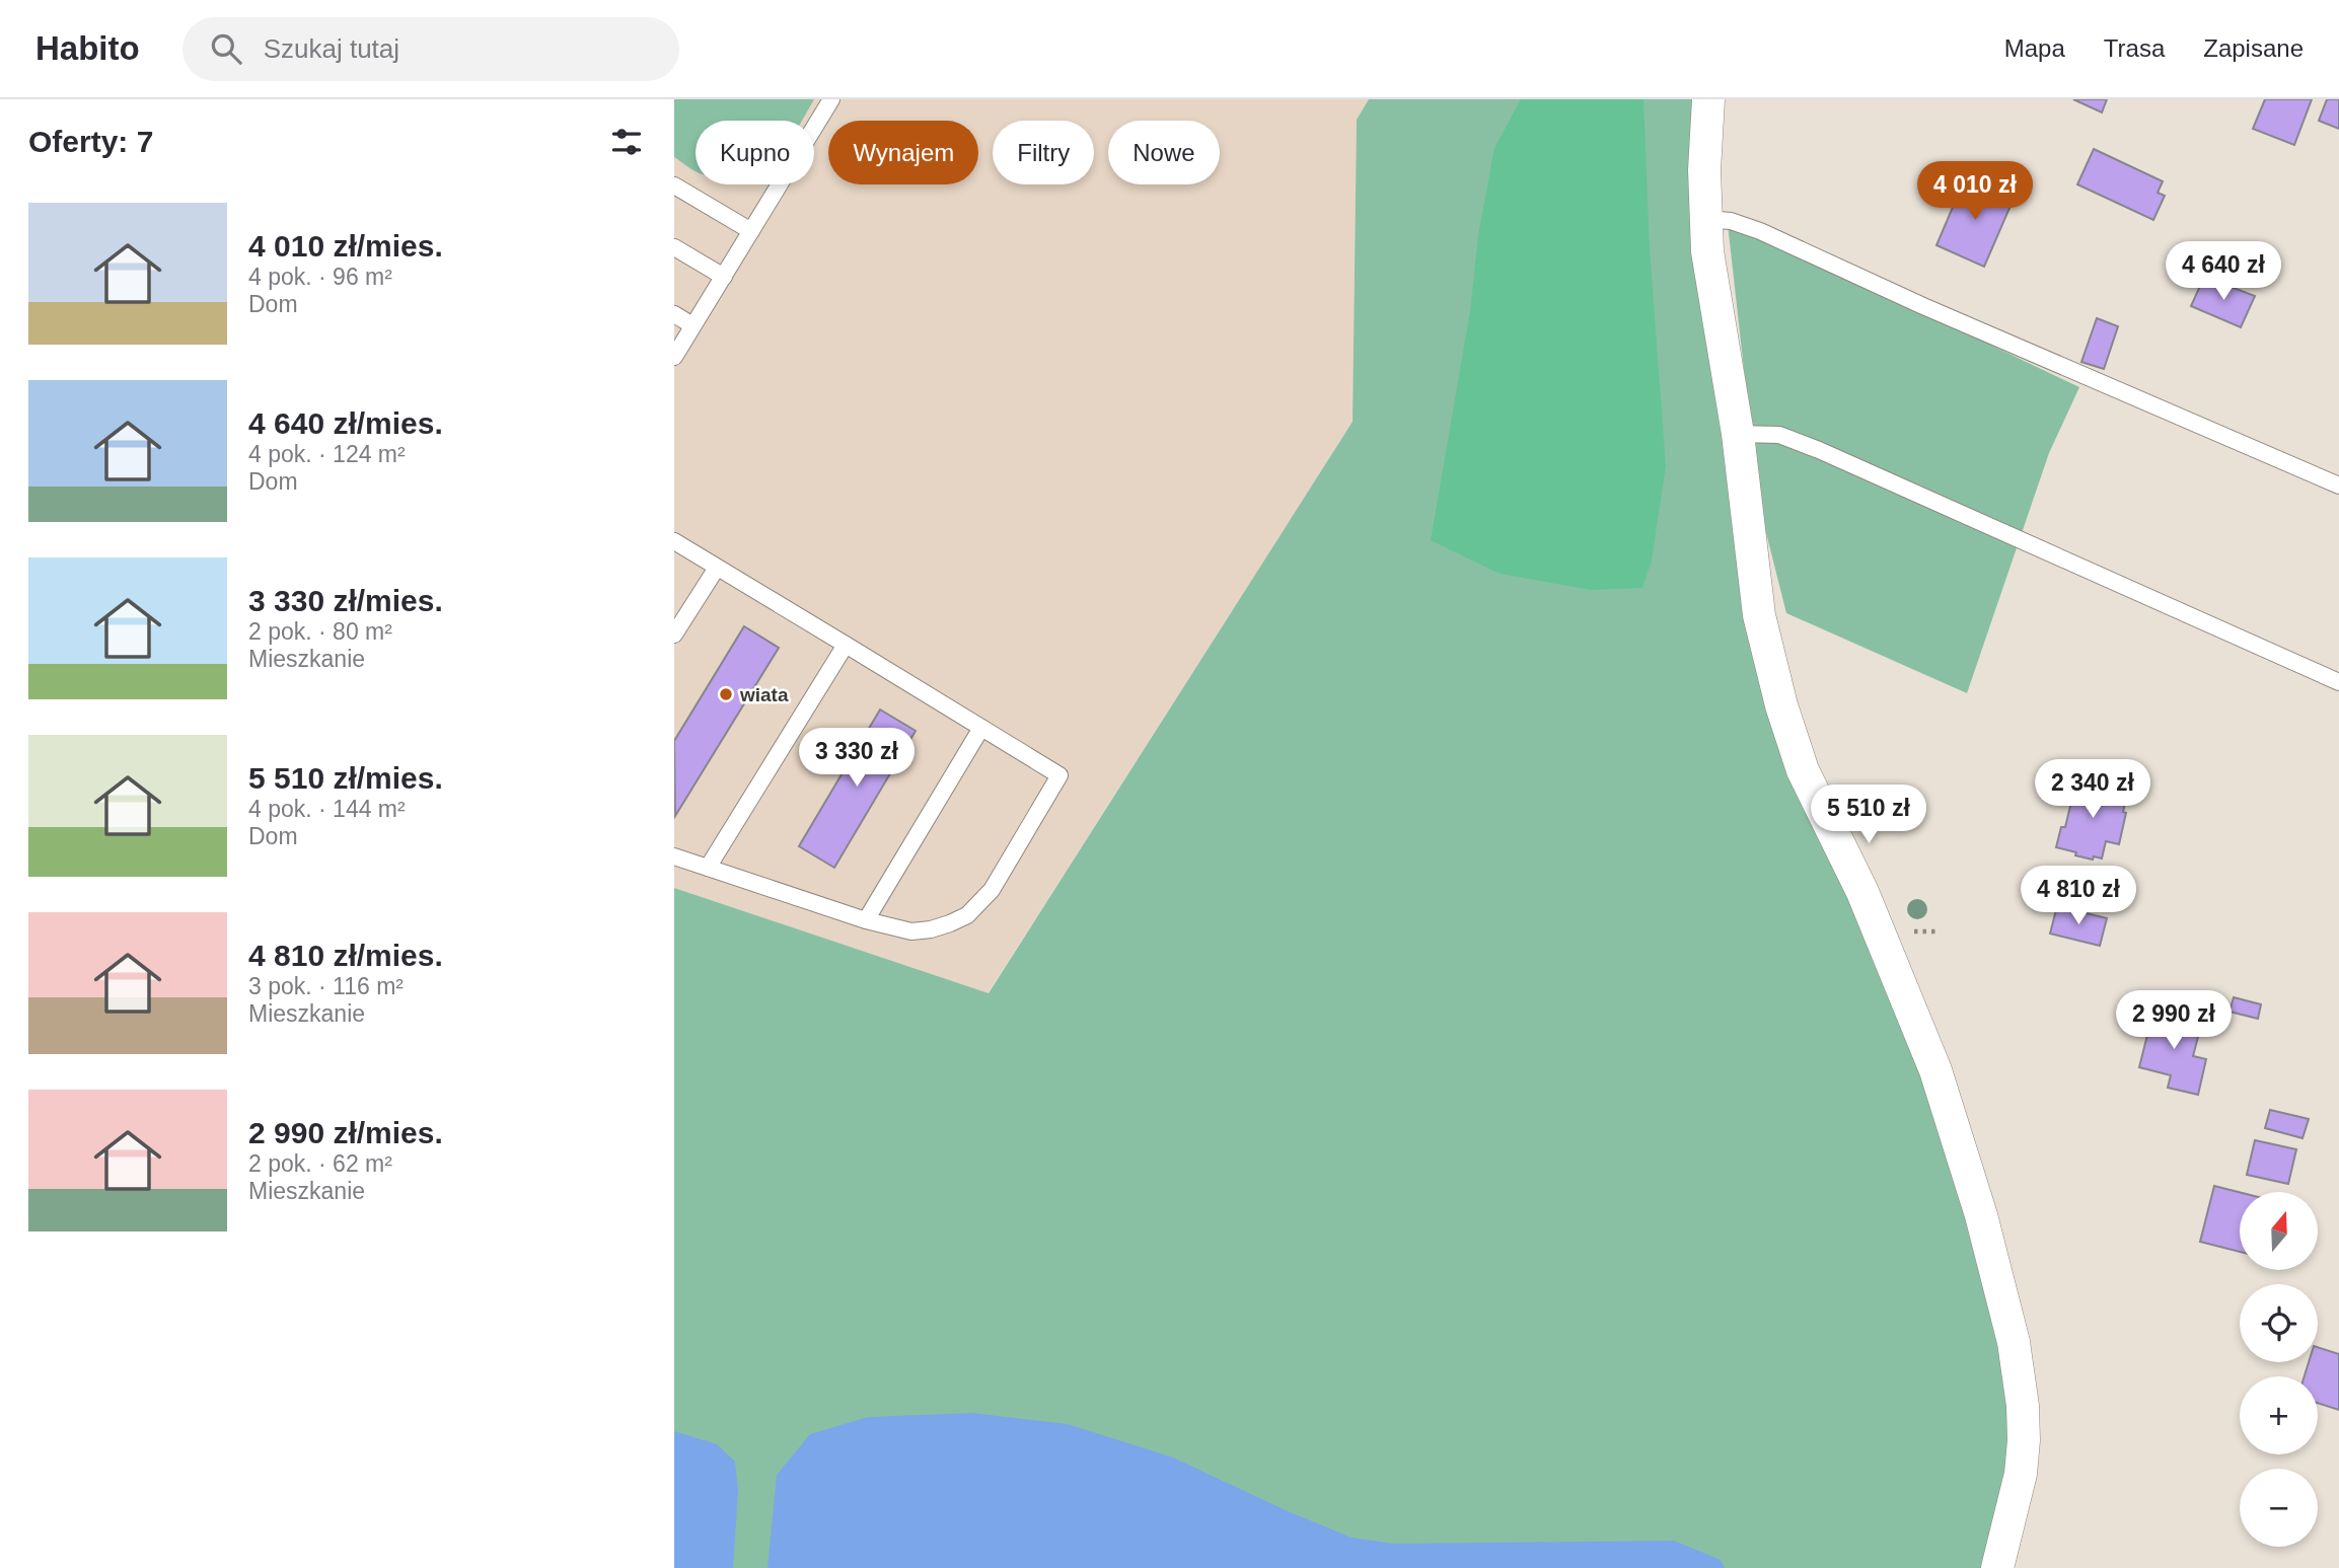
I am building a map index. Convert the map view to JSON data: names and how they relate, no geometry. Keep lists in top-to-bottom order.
{
  "places": ["wiata"],
  "north": "top",
  "page": {
    "header": "Habito",
    "search": "Szukaj tutaj",
    "nav": ["Mapa", "Trasa", "Zapisane"],
    "heading": "Oferty: 7",
    "chip": [
      "Kupno",
      "Wynajem",
      "Filtry",
      "Nowe"
    ],
    "price": [
      "4 010 zł",
      "4 640 zł",
      "3 330 zł",
      "2 340 zł",
      "5 510 zł",
      "4 810 zł",
      "2 990 zł"
    ],
    "list": [
      {
        "name": "4 010 zł/mies.",
        "note": "4 pok. · 96 m² · Dom"
      },
      {
        "name": "4 640 zł/mies.",
        "note": "4 pok. · 124 m² · Dom"
      },
      {
        "name": "3 330 zł/mies.",
        "note": "2 pok. · 80 m² · Mieszkanie"
      },
      {
        "name": "5 510 zł/mies.",
        "note": "4 pok. · 144 m² · Dom"
      },
      {
        "name": "4 810 zł/mies.",
        "note": "3 pok. · 116 m² · Mieszkanie"
      },
      {
        "name": "2 990 zł/mies.",
        "note": "2 pok. · 62 m² · Mieszkanie"
      }
    ],
    "map_buttons": ["+", "−"]
  }
}
